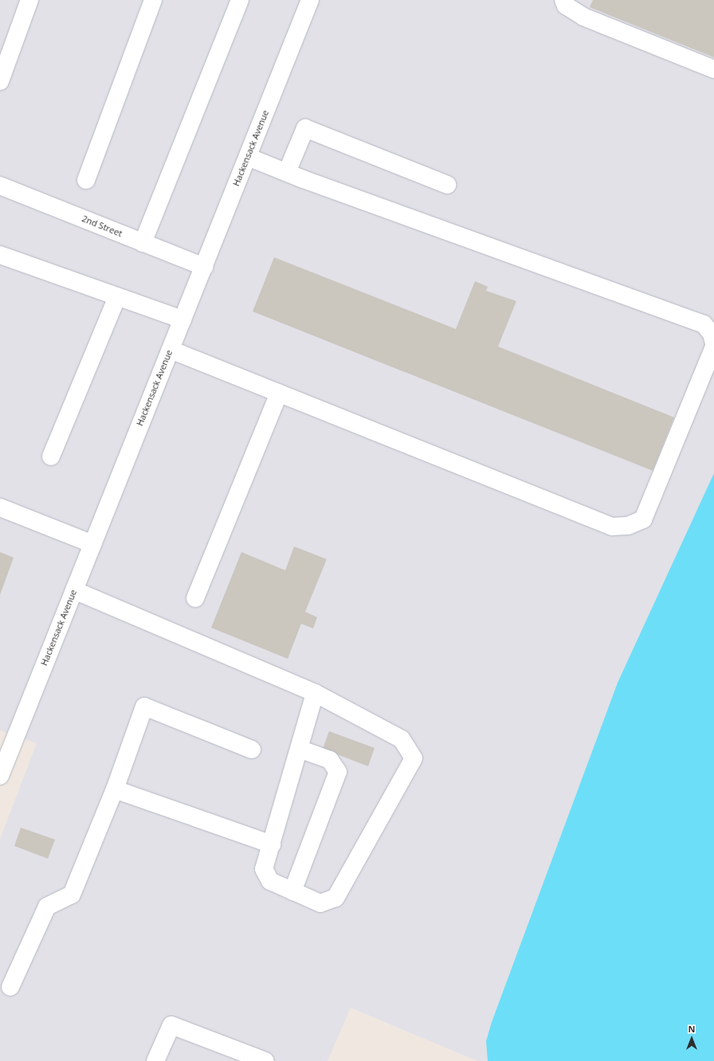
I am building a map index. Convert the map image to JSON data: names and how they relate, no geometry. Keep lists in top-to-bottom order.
{
  "streets": {
    "street": ["Hackensack Avenue", "2nd Street"]
  },
  "crossings": [
    ["Hackensack Avenue", "2nd Street"]
  ],
  "north": "top"
}
